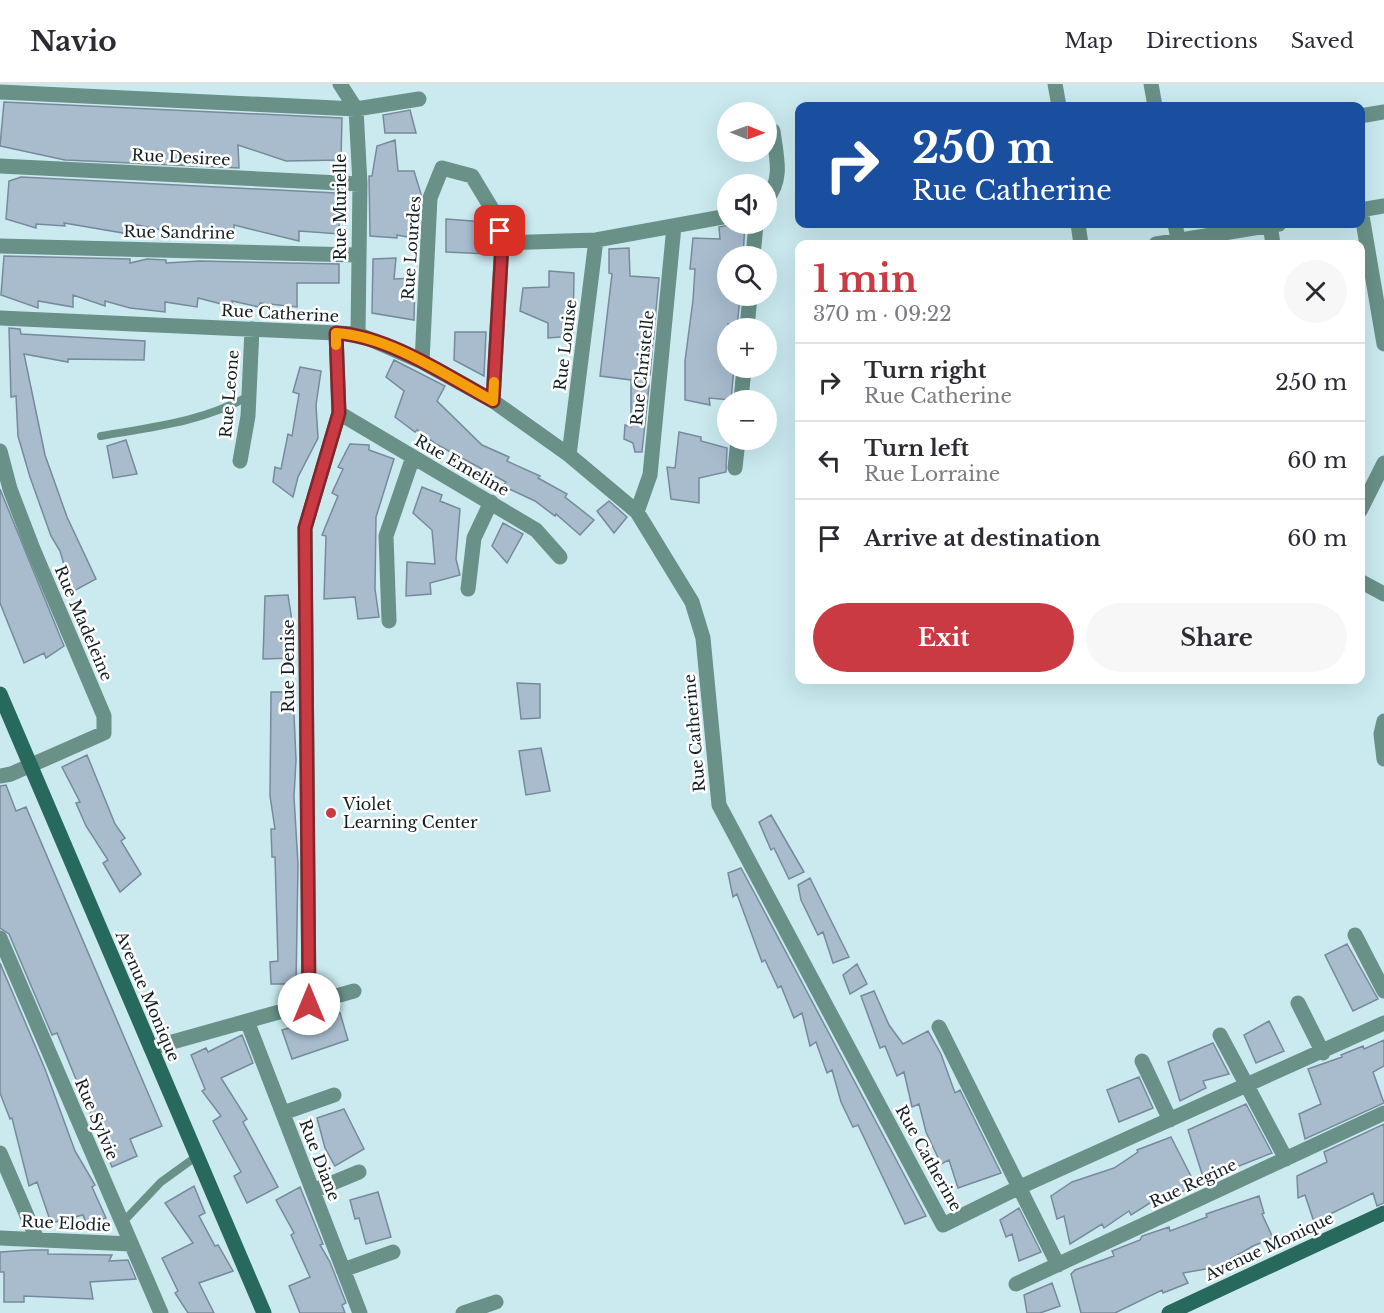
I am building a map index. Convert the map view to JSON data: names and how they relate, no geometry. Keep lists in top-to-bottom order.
{
  "streets": {
    "street": [
      "Rue Desiree",
      "Rue Murielle",
      "Rue Sandrine",
      "Rue Lourdes",
      "Rue Catherine",
      "Rue Louise",
      "Rue Christelle",
      "Rue Leone",
      "Rue Emeline",
      "Rue Madeleine",
      "Rue Denise",
      "Avenue Monique",
      "Rue Sylvie",
      "Rue Diane",
      "Rue Regine",
      "Rue Elodie"
    ]
  },
  "crossings": [
    ["Rue Desiree", "Rue Murielle"],
    ["Rue Murielle", "Rue Sandrine"],
    ["Rue Murielle", "Rue Catherine"],
    ["Rue Lourdes", "Rue Catherine"],
    ["Rue Catherine", "Rue Louise"],
    ["Rue Catherine", "Rue Christelle"],
    ["Rue Catherine", "Rue Leone"],
    ["Rue Catherine", "Rue Denise"],
    ["Rue Emeline", "Rue Denise"],
    ["Rue Madeleine", "Avenue Monique"],
    ["Rue Sylvie", "Rue Elodie"]
  ],
  "places": ["Violet Learning Center"],
  "north": "right",
  "page": {
    "header": "Navio",
    "nav": ["Map", "Directions", "Saved"],
    "map_buttons": ["+", "−"],
    "turn": ["250 m", "Rue Catherine"],
    "heading": ["1 min", "370 m · 09:22"],
    "list": [
      {
        "name": "Turn right",
        "note": "Rue Catherine",
        "value": "250 m"
      },
      {
        "name": "Turn left",
        "note": "Rue Lorraine",
        "value": "60 m"
      },
      {
        "name": "Arrive at destination",
        "value": "60 m"
      }
    ],
    "buttons": ["Exit", "Share"]
  }
}
